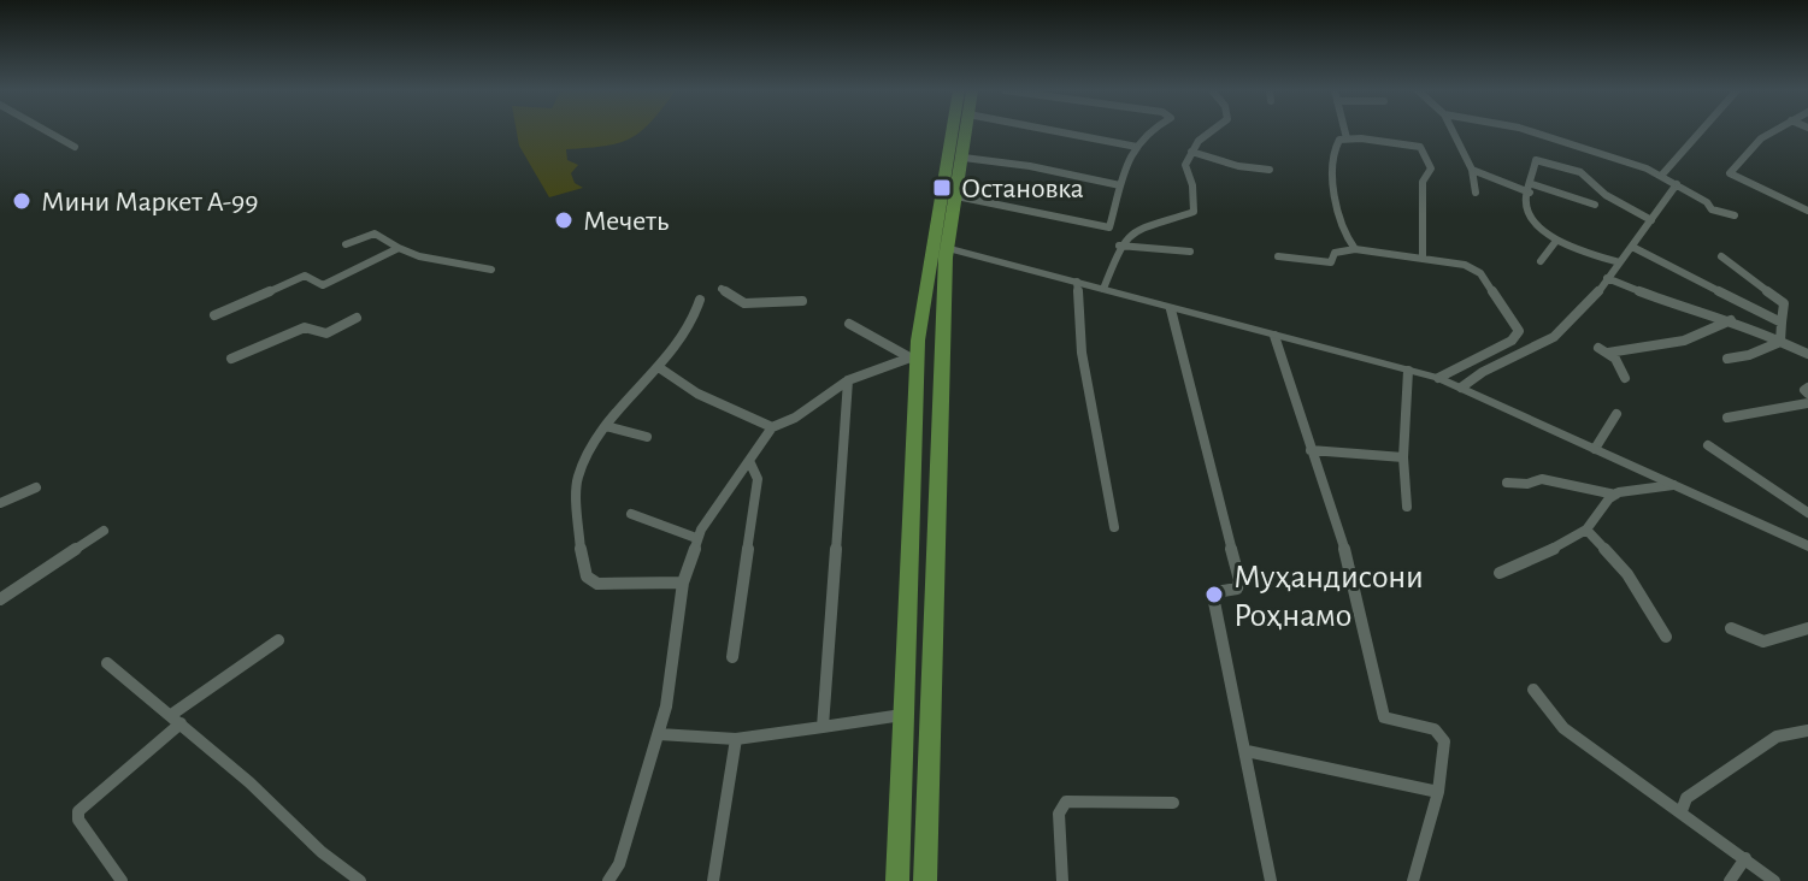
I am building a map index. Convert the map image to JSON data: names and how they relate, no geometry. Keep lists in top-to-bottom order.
{
  "places": {
    "transit": ["Остановка"],
    "other": ["Мини Маркет А-99", "Мечеть", "Муҳандисони Роҳнамо"]
  }
}
